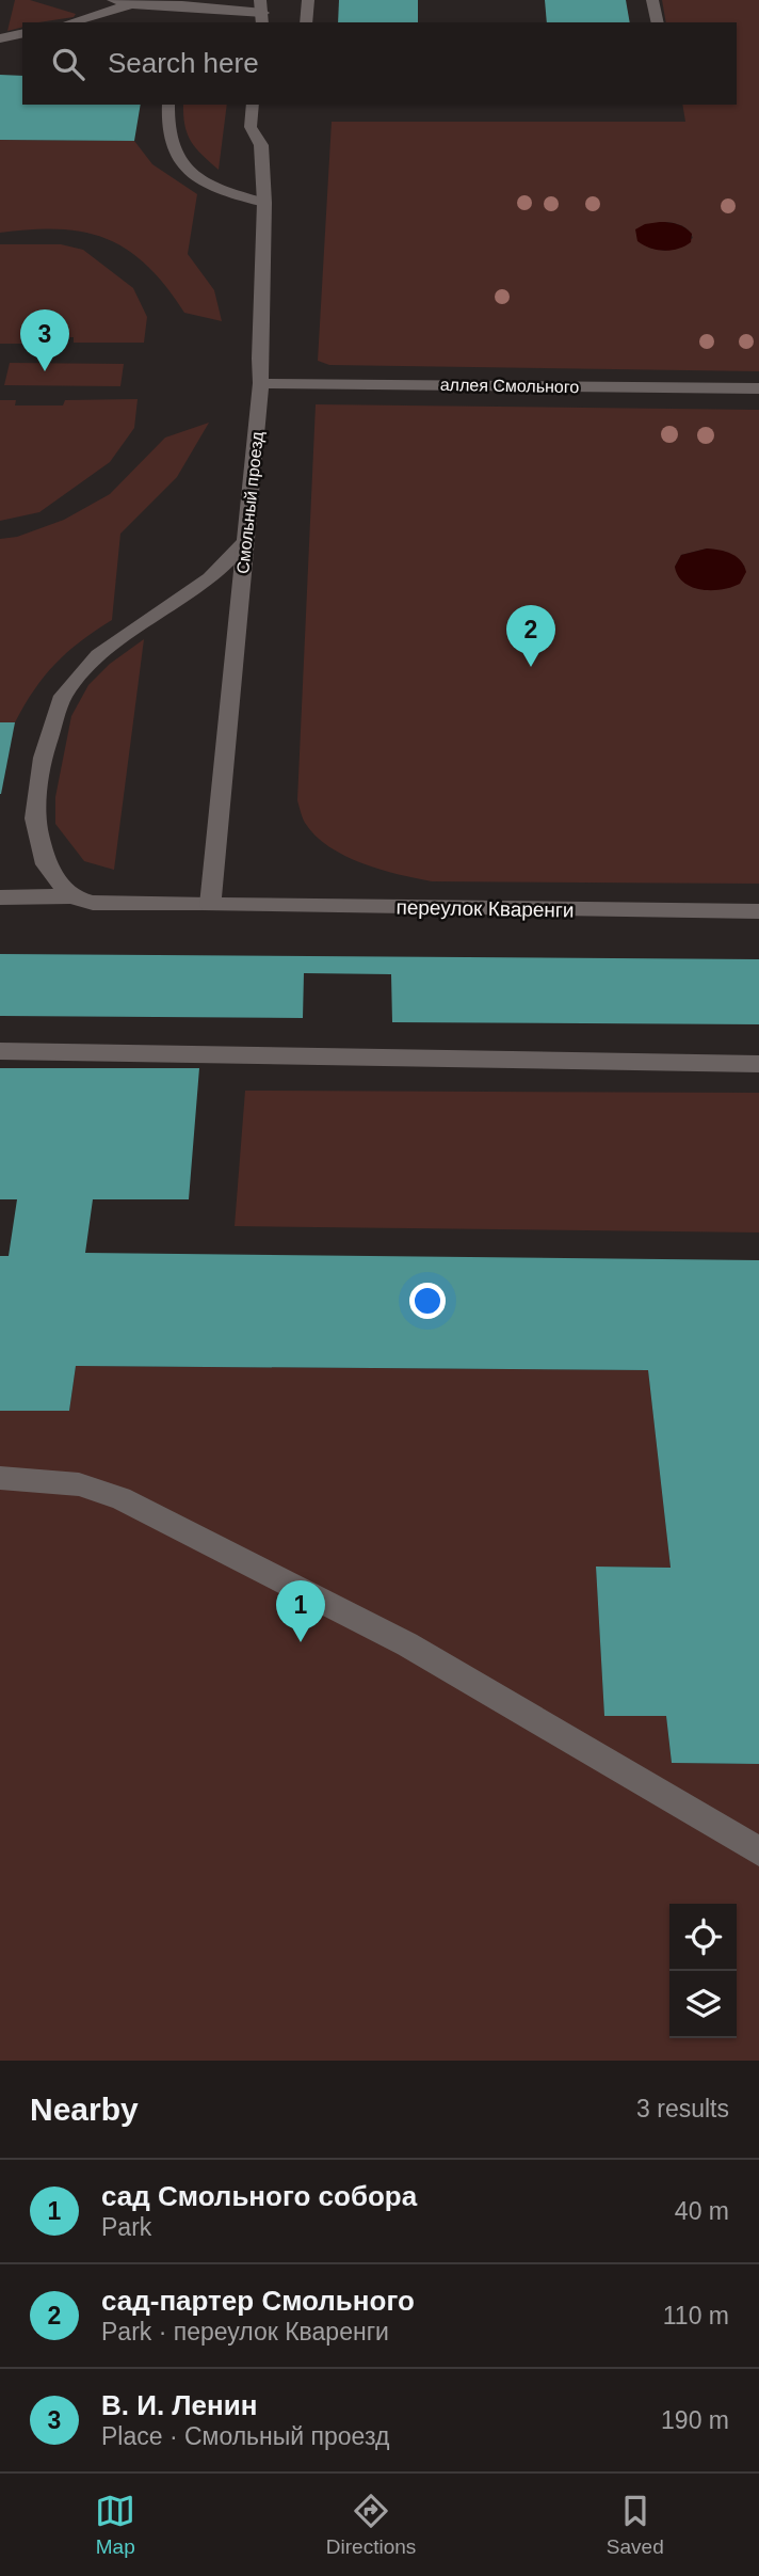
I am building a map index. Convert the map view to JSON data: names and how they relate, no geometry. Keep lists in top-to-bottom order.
{
  "streets": {
    "street": ["аллея Смольного", "Смольный проезд", "переулок Кваренги"]
  },
  "crossings": [
    ["аллея Смольного", "Смольный проезд"],
    ["Смольный проезд", "переулок Кваренги"]
  ],
  "page": {
    "search": "Search here",
    "pins": ["3", "2", "1"],
    "heading": ["Nearby", "3 results"],
    "list": [
      {
        "mark": "1",
        "name": "сад Смольного собора",
        "note": "Park",
        "value": "40 m"
      },
      {
        "mark": "2",
        "name": "сад-партер Смольного",
        "note": "Park · переулок Кваренги",
        "value": "110 m"
      },
      {
        "mark": "3",
        "name": "В. И. Ленин",
        "note": "Place · Смольный проезд",
        "value": "190 m"
      }
    ],
    "nav": ["Map", "Directions", "Saved"]
  }
}
